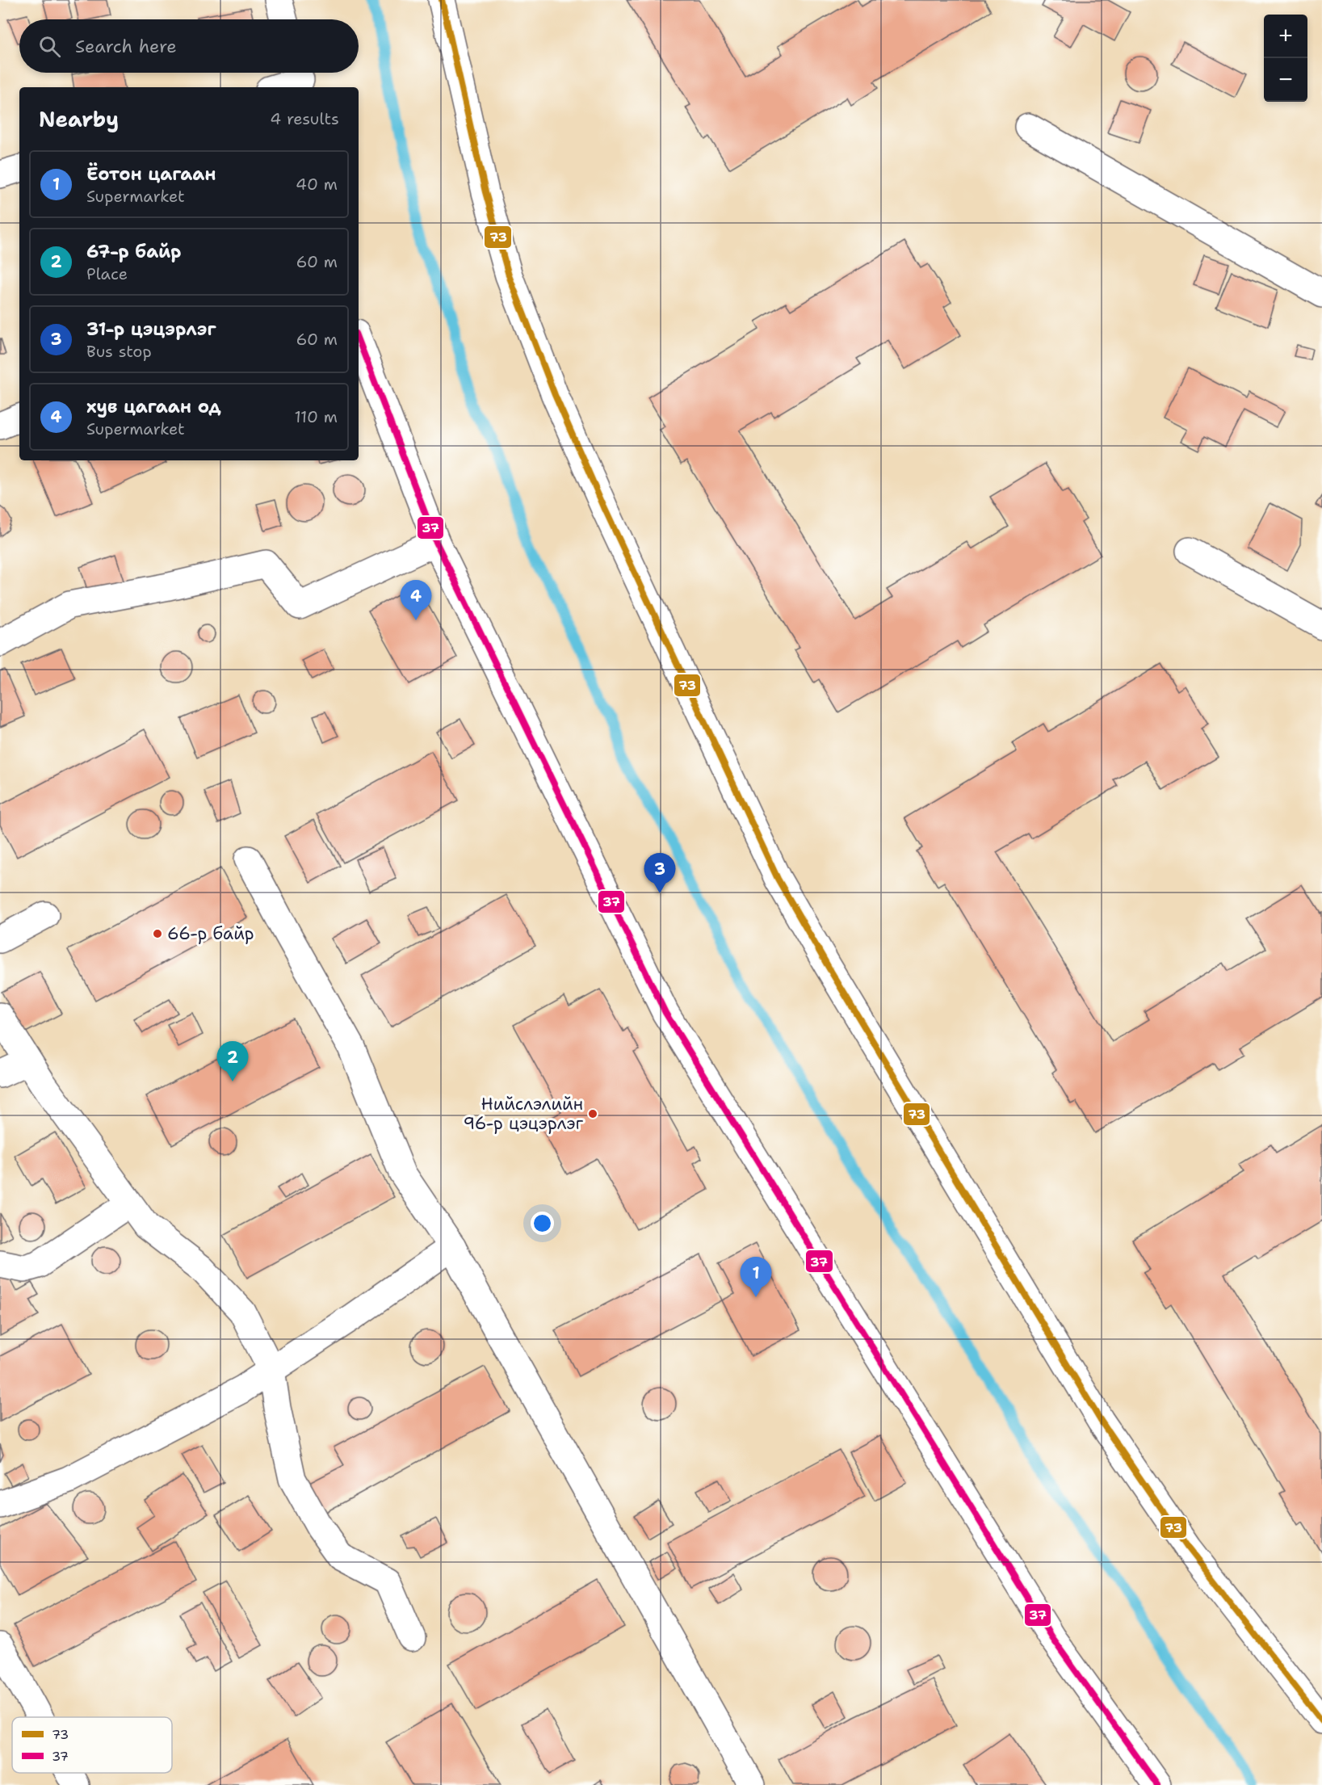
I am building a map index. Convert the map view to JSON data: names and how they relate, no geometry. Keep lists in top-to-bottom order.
{
  "places": ["66-р байр", "Нийслэлийн 96-р цэцэрлэг"],
  "lines": ["transit line 73", "transit line 37"],
  "legend": ["73", "37"],
  "page": {
    "map_buttons": ["+", "−"],
    "search": "Search here",
    "heading": ["Nearby", "4 results"],
    "list": [
      {
        "mark": "1",
        "name": "Ёотон цагаан",
        "note": "Supermarket",
        "value": "40 m"
      },
      {
        "mark": "2",
        "name": "67-р байр",
        "note": "Place",
        "value": "60 m"
      },
      {
        "mark": "3",
        "name": "31-р цэцэрлэг",
        "note": "Bus stop",
        "value": "60 m"
      },
      {
        "mark": "4",
        "name": "хув цагаан од",
        "note": "Supermarket",
        "value": "110 m"
      }
    ],
    "pins": [
      "4",
      "3",
      "2",
      "1"
    ]
  }
}
